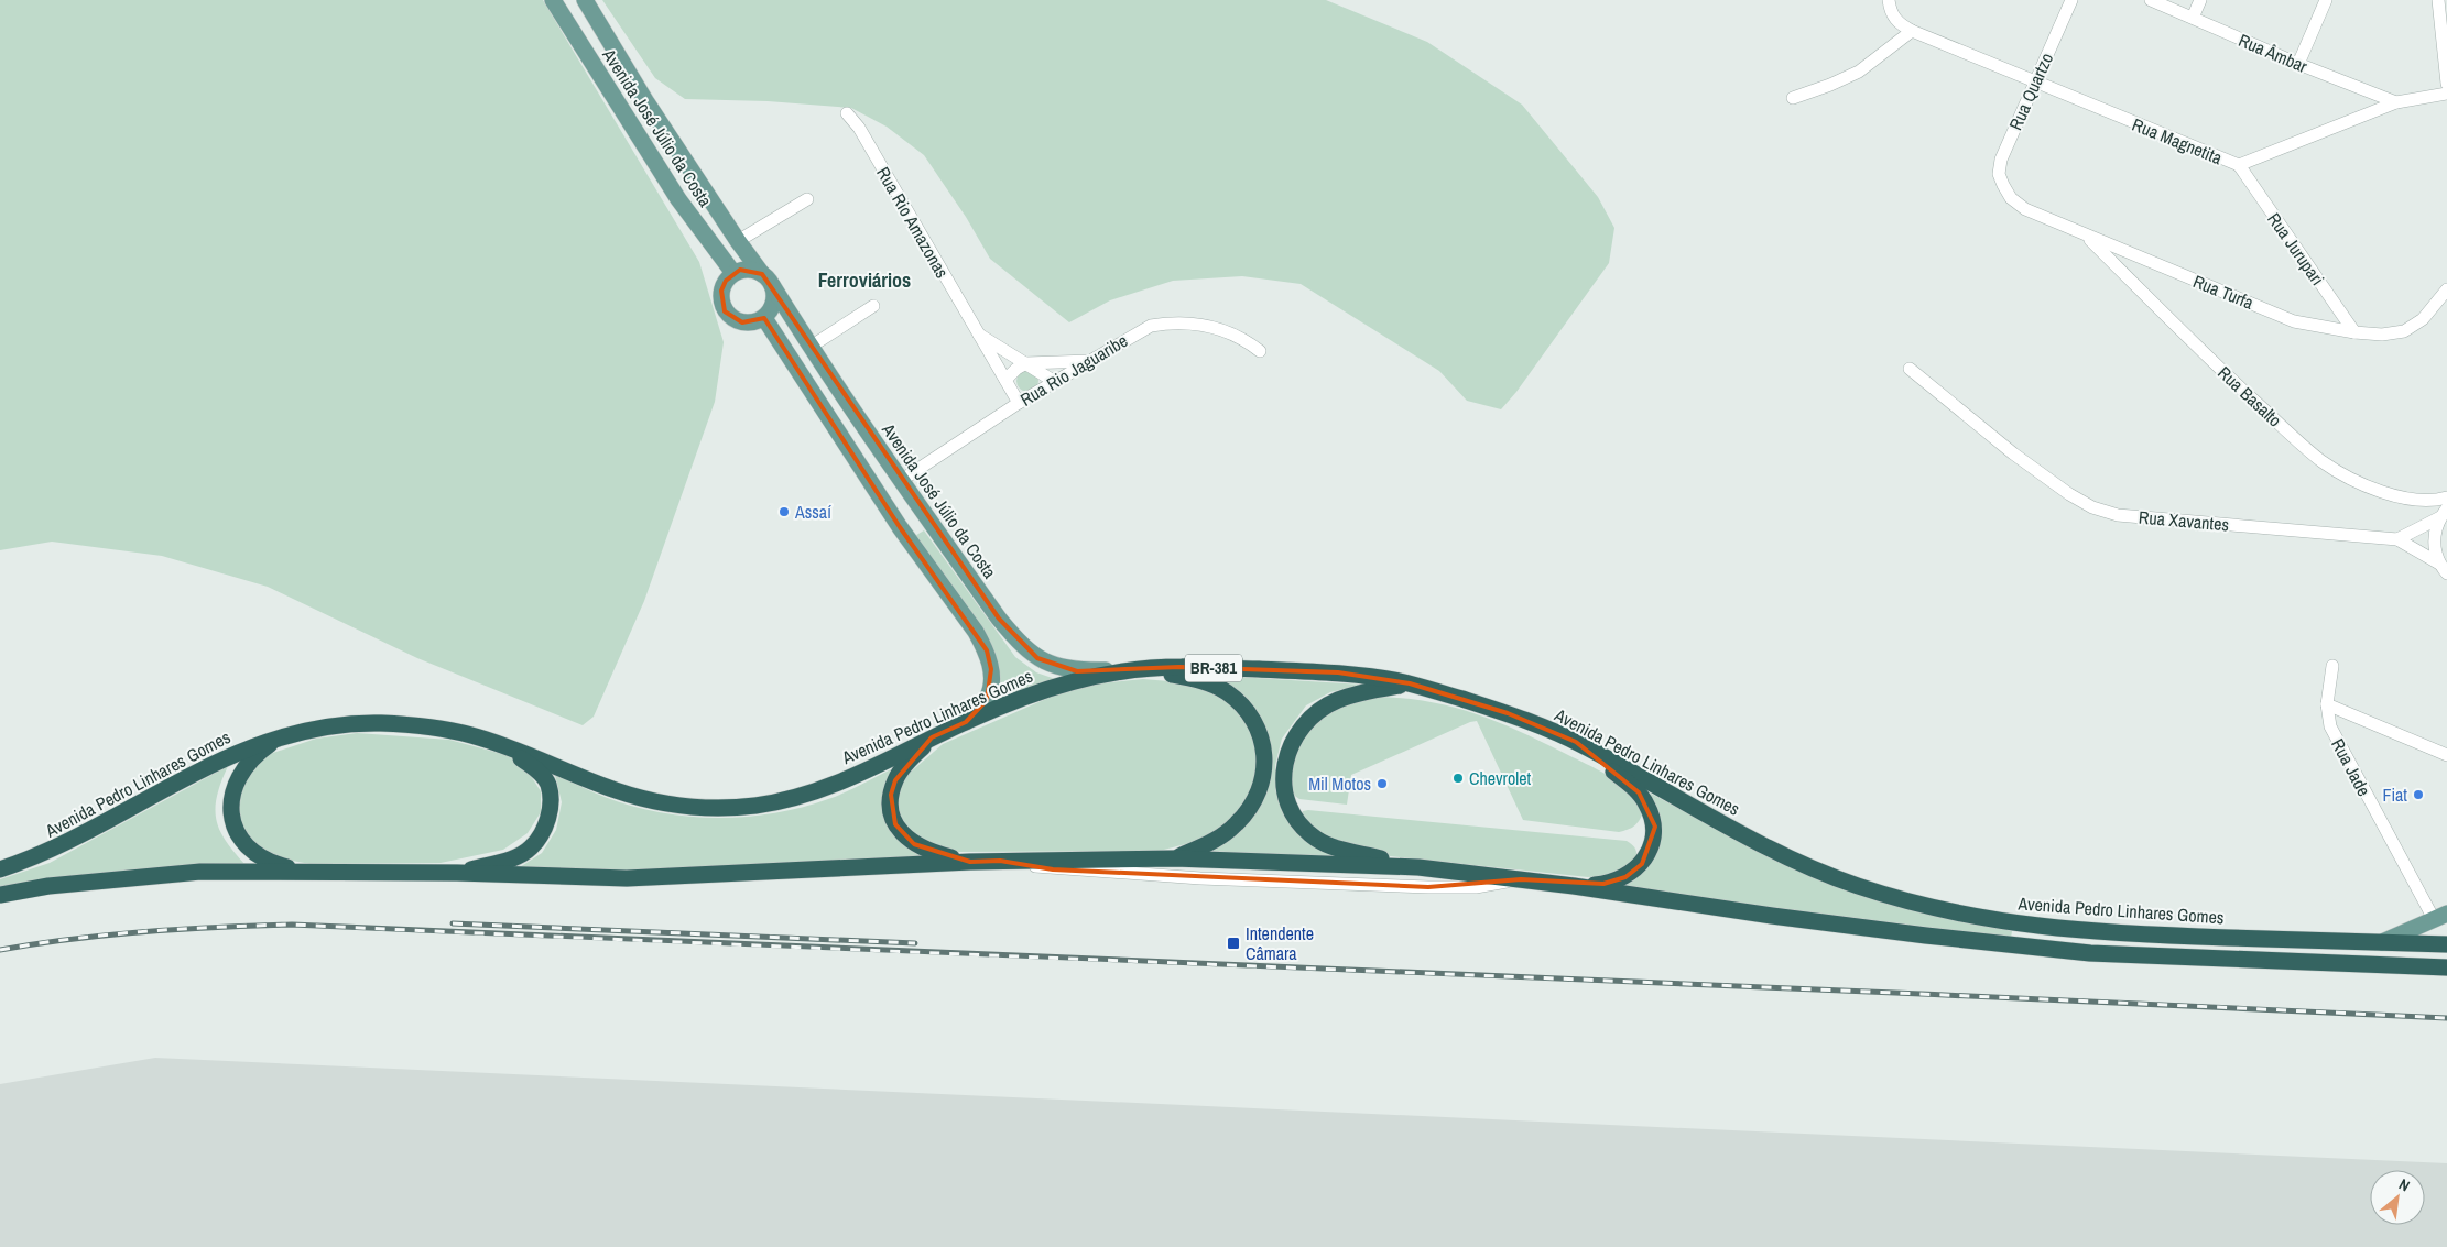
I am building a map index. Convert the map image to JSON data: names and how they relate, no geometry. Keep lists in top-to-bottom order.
{
  "streets": {
    "highway": ["BR-381", "Avenida Pedro Linhares Gomes"],
    "main road": ["Avenida José Júlio da Costa"],
    "street": [
      "Rua Âmbar",
      "Rua Quartzo",
      "Rua Magnetita",
      "Rua Rio Amazonas",
      "Rua Jurupari",
      "Rua Turfa",
      "Rua Rio Jaguaribe",
      "Rua Basalto",
      "Rua Xavantes",
      "Rua Jade"
    ]
  },
  "crossings": [
    ["Rua Âmbar", "Rua Magnetita"],
    ["Rua Quartzo", "Rua Magnetita"],
    ["Rua Quartzo", "Rua Turfa"],
    ["Avenida José Júlio da Costa", "Rua Rio Jaguaribe"],
    ["Avenida José Júlio da Costa", "Avenida Pedro Linhares Gomes"],
    ["Rua Magnetita", "Rua Jurupari"],
    ["Rua Rio Amazonas", "Rua Rio Jaguaribe"],
    ["Rua Jurupari", "Rua Turfa"],
    ["Rua Turfa", "Rua Basalto"]
  ],
  "districts": ["Ferroviários"],
  "places": {
    "other": [
      "Assaí",
      "Chevrolet",
      "Mil Motos",
      "Fiat"
    ],
    "transit": ["Intendente Câmara"]
  },
  "north": "top right"
}
